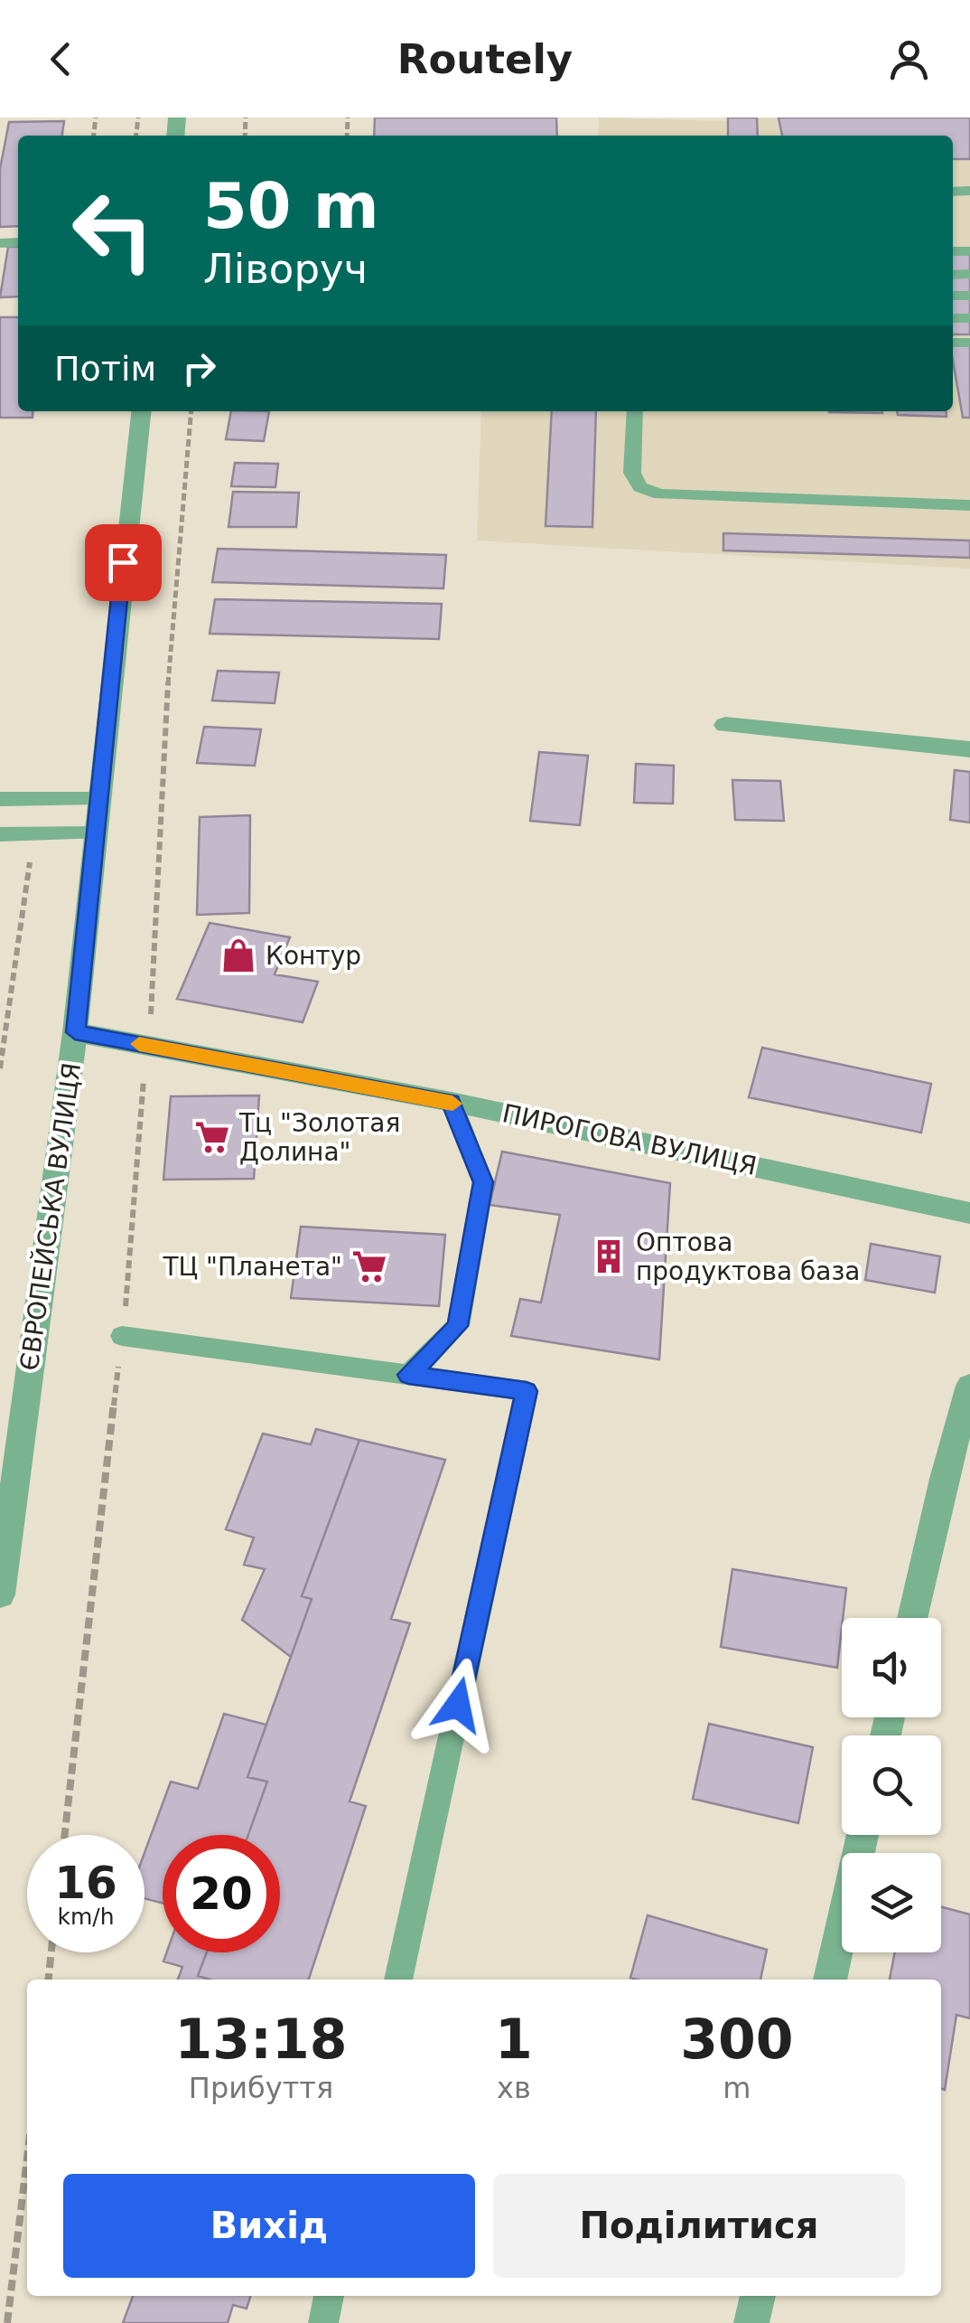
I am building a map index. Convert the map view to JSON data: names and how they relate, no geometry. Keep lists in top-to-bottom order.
{
  "streets": {
    "street": ["ПИРОГОВА ВУЛИЦЯ", "ЄВРОПЕЙСЬКА ВУЛИЦЯ"]
  },
  "crossings": [
    ["ПИРОГОВА ВУЛИЦЯ", "ЄВРОПЕЙСЬКА ВУЛИЦЯ"]
  ],
  "places": {
    "shop": ["Контур"],
    "supermarket": ["Тц \"Золотая Долина\"", "ТЦ \"Планета\""],
    "building": ["Оптова продуктова база"]
  },
  "page": {
    "header": "Routely",
    "turn": ["50 m", "Ліворуч"],
    "then": "Потім",
    "speed": "16 km/h",
    "limit": "20",
    "eta": [
      "13:18",
      "Прибуття",
      "1",
      "хв",
      "300",
      "m"
    ],
    "buttons": ["Вихід", "Поділитися"]
  }
}
